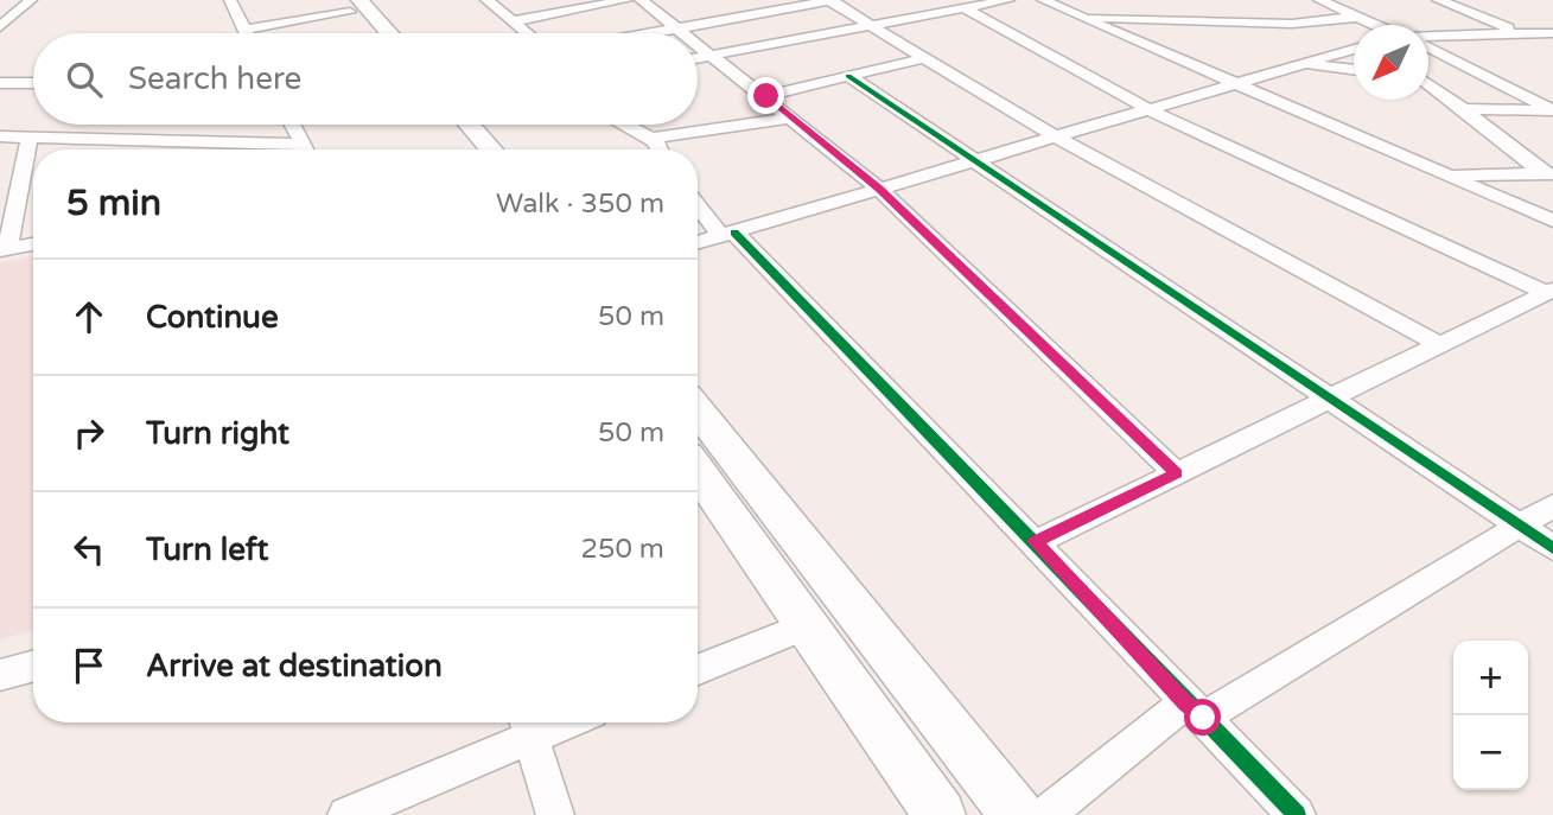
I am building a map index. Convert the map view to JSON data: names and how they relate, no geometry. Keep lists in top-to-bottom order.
{
  "north": "bottom left",
  "page": {
    "search": "Search here",
    "heading": ["5 min", "Walk · 350 m"],
    "list": [
      ["Continue", "50 m"],
      ["Turn right", "50 m"],
      ["Turn left", "250 m"],
      "Arrive at destination"
    ],
    "map_buttons": ["+", "−"]
  }
}
